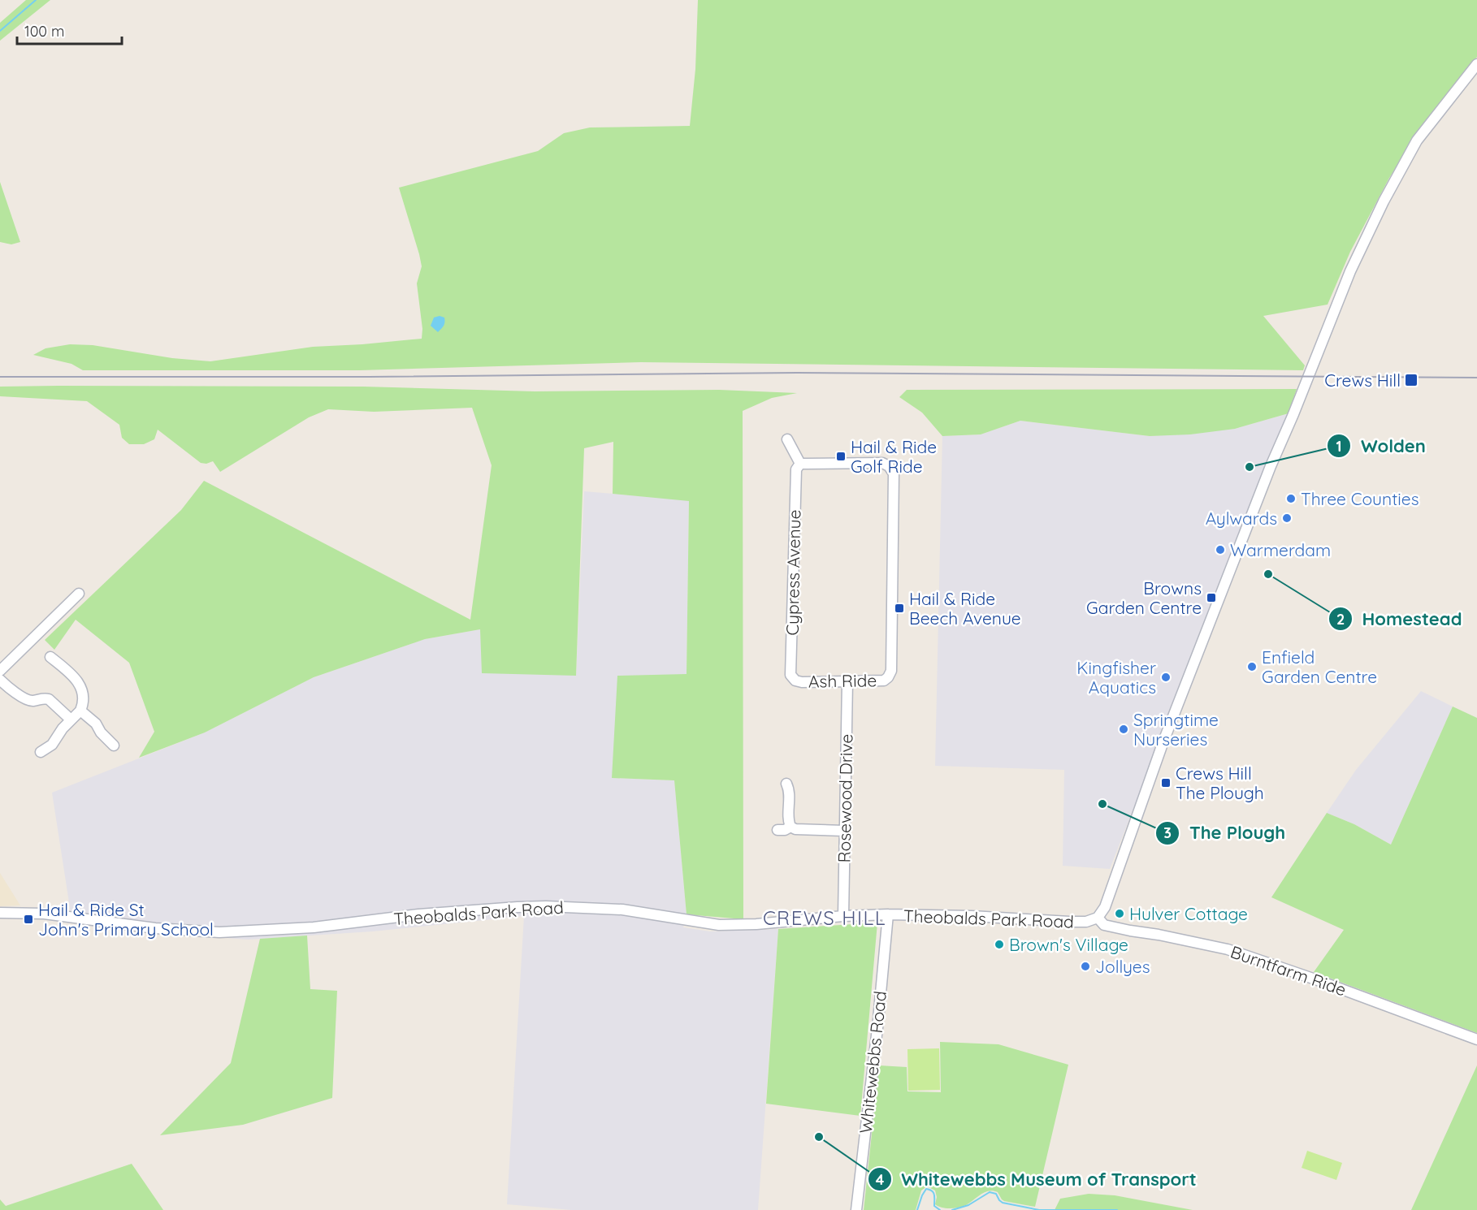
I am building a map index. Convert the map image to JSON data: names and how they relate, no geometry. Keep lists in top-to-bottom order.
{
  "streets": {
    "street": [
      "Cypress Avenue",
      "Ash Ride",
      "Rosewood Drive",
      "Theobalds Park Road",
      "Burntfarm Ride",
      "Whitewebbs Road"
    ]
  },
  "crossings": [
    ["Cypress Avenue", "Ash Ride"],
    ["Ash Ride", "Rosewood Drive"],
    ["Rosewood Drive", "Theobalds Park Road"],
    ["Theobalds Park Road", "Burntfarm Ride"],
    ["Theobalds Park Road", "Whitewebbs Road"]
  ],
  "districts": ["CREWS HILL"],
  "places": {
    "transit": [
      "Crews Hill",
      "Hail & Ride Golf Ride",
      "Browns Garden Centre",
      "Hail & Ride Beech Avenue",
      "Crews Hill The Plough",
      "Hail & Ride St John's Primary School"
    ],
    "other": [
      "Wolden",
      "Three Counties",
      "Aylwards",
      "Warmerdam",
      "Homestead",
      "Enfield Garden Centre",
      "Kingfisher Aquatics",
      "Springtime Nurseries",
      "The Plough",
      "Hulver Cottage",
      "Brown's Village",
      "Jollyes",
      "Whitewebbs Museum of Transport"
    ]
  },
  "scale_bar": "100 m"
}
